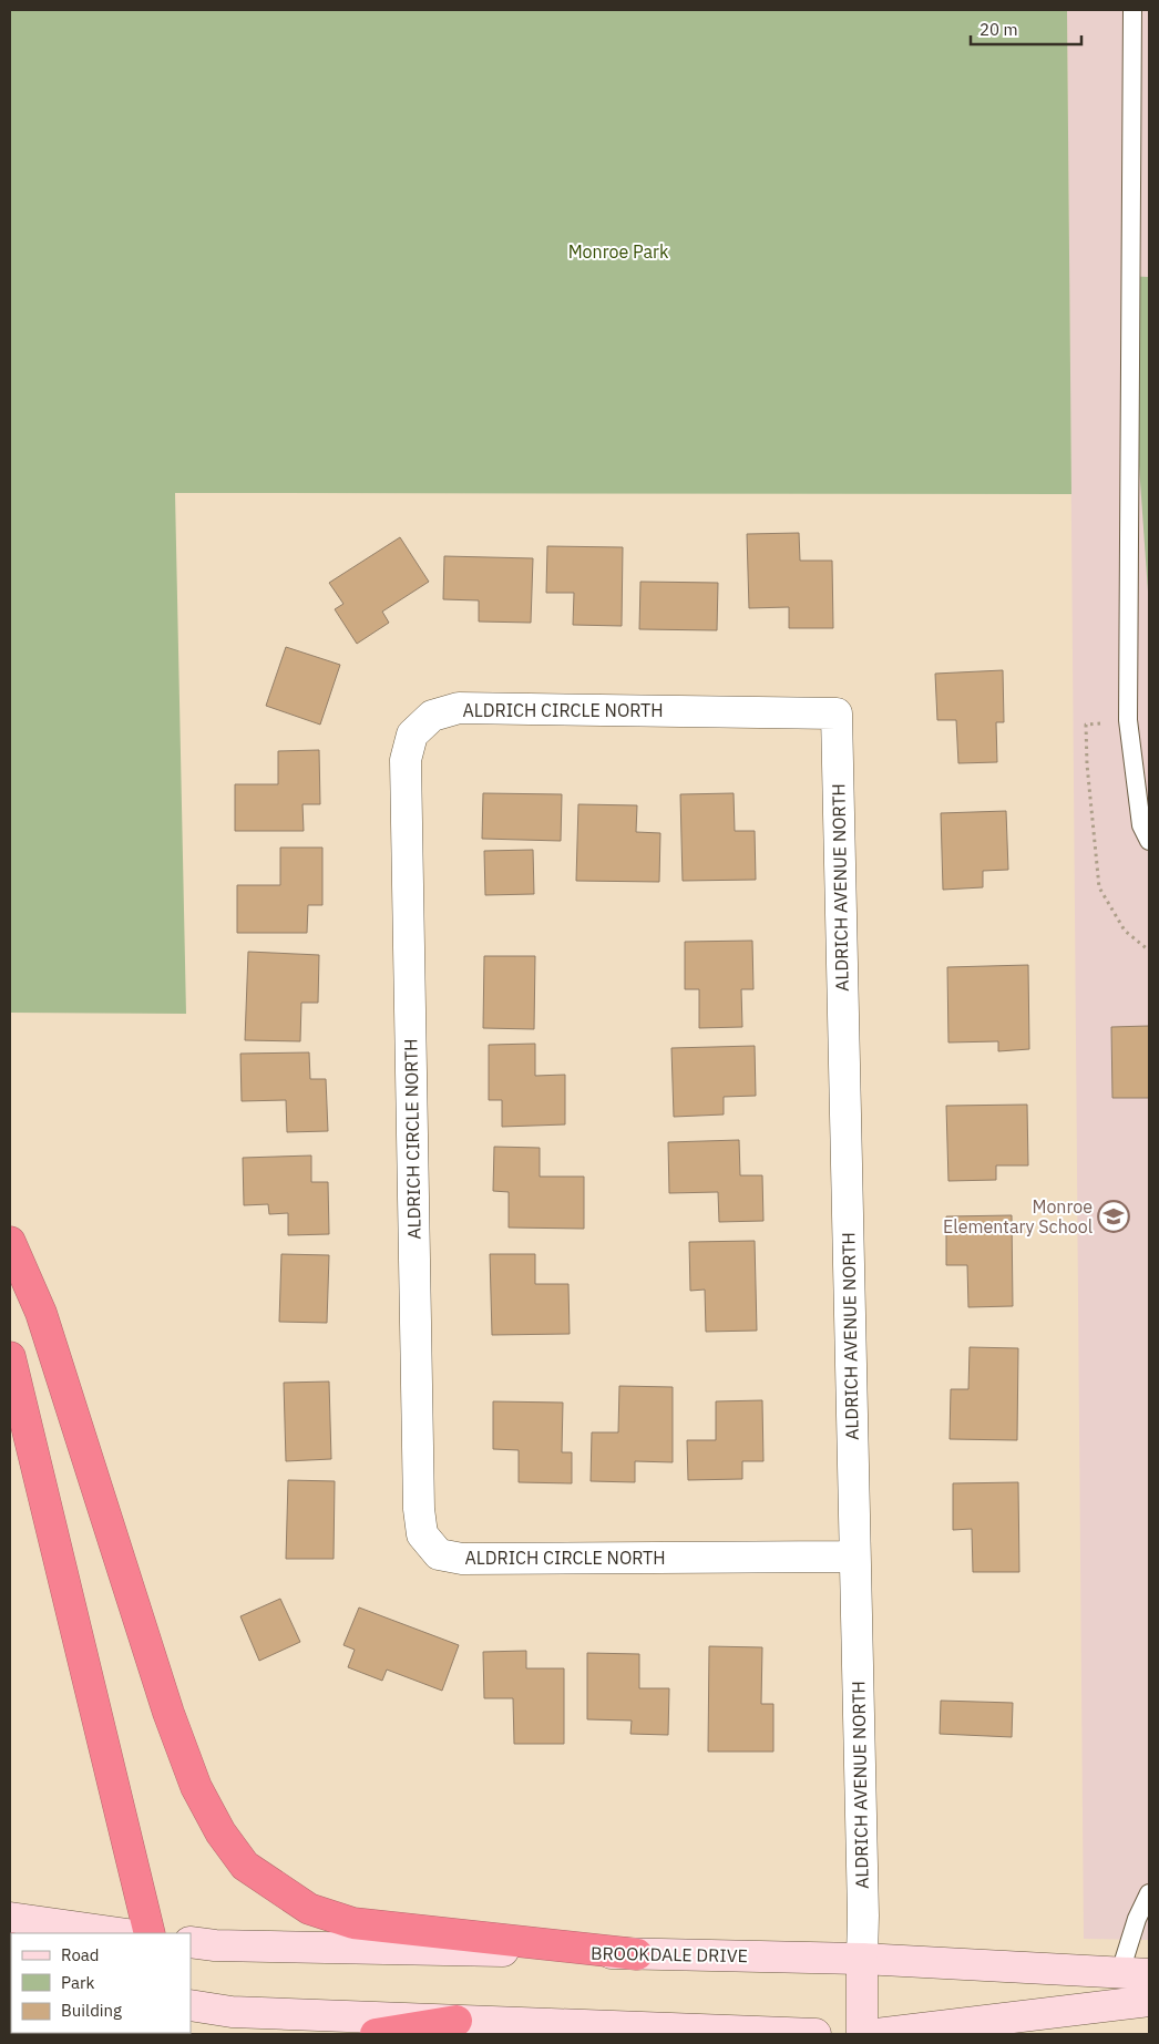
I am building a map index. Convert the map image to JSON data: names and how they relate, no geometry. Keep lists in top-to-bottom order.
{
  "streets": {
    "street": ["ALDRICH CIRCLE NORTH", "ALDRICH AVENUE NORTH", "BROOKDALE DRIVE"]
  },
  "crossings": [
    ["ALDRICH CIRCLE NORTH", "ALDRICH AVENUE NORTH"],
    ["ALDRICH AVENUE NORTH", "BROOKDALE DRIVE"]
  ],
  "parks": ["Monroe Park"],
  "places": {
    "school or university": ["Monroe Elementary School"]
  },
  "legend": ["Road", "Park", "Building"],
  "scale_bar": "20 m"
}
